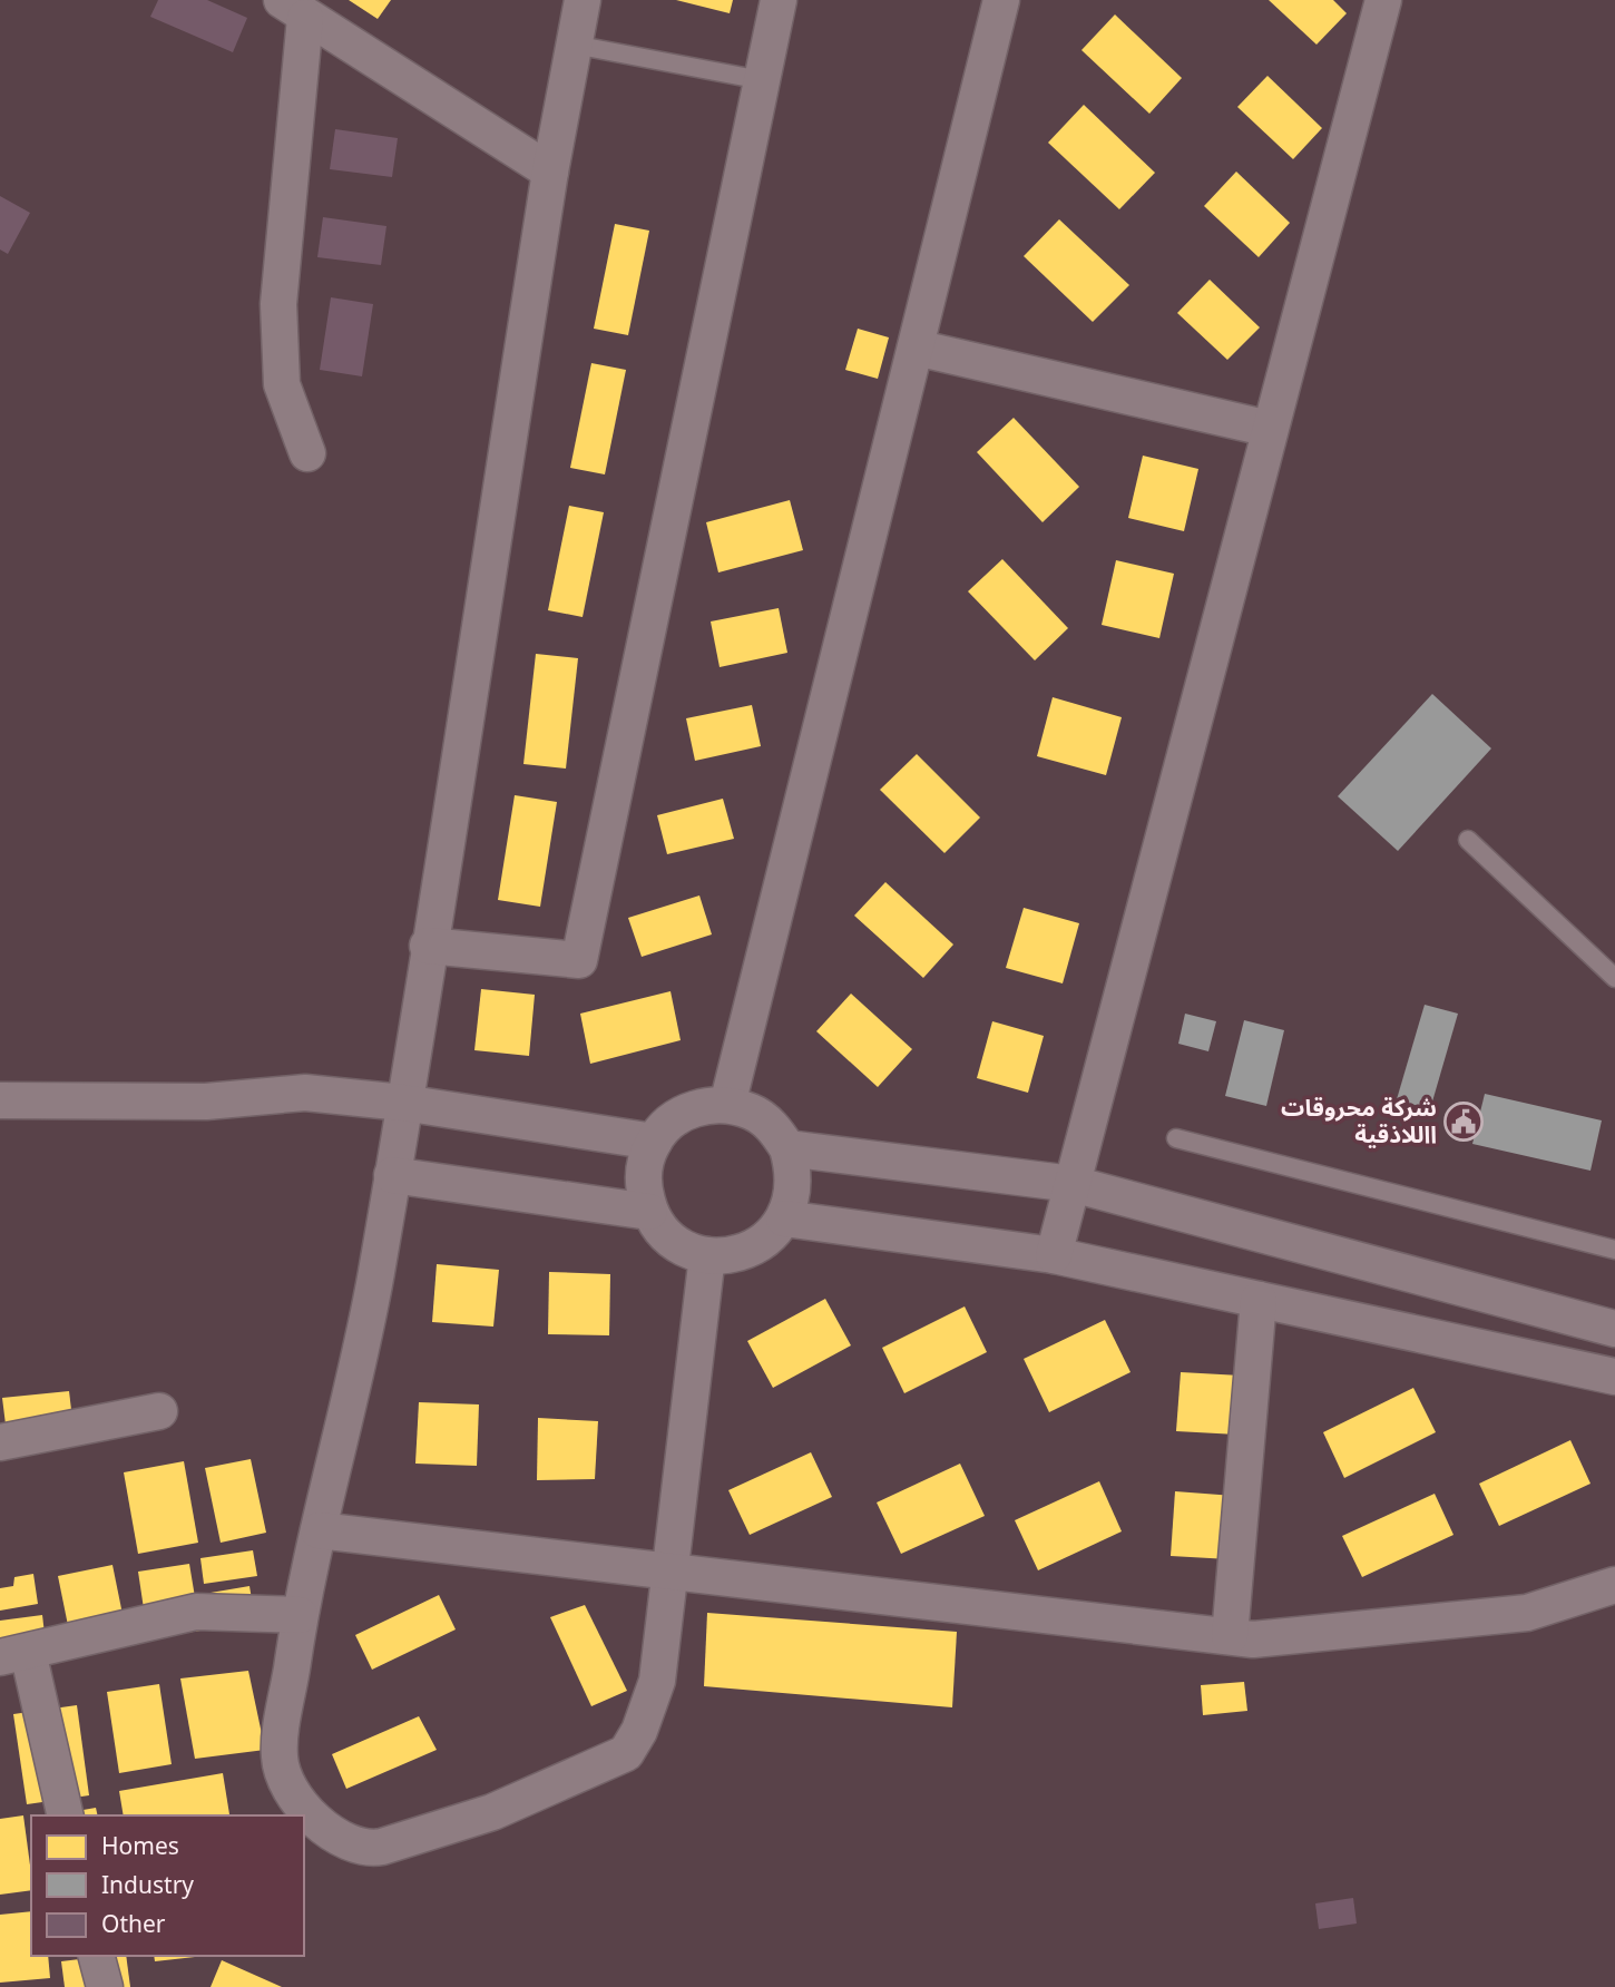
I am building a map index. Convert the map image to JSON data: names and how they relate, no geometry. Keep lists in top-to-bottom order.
{
  "places": {
    "public building": ["شركة محروقات االلاذقية"]
  },
  "legend": ["Homes", "Industry", "Other"]
}
